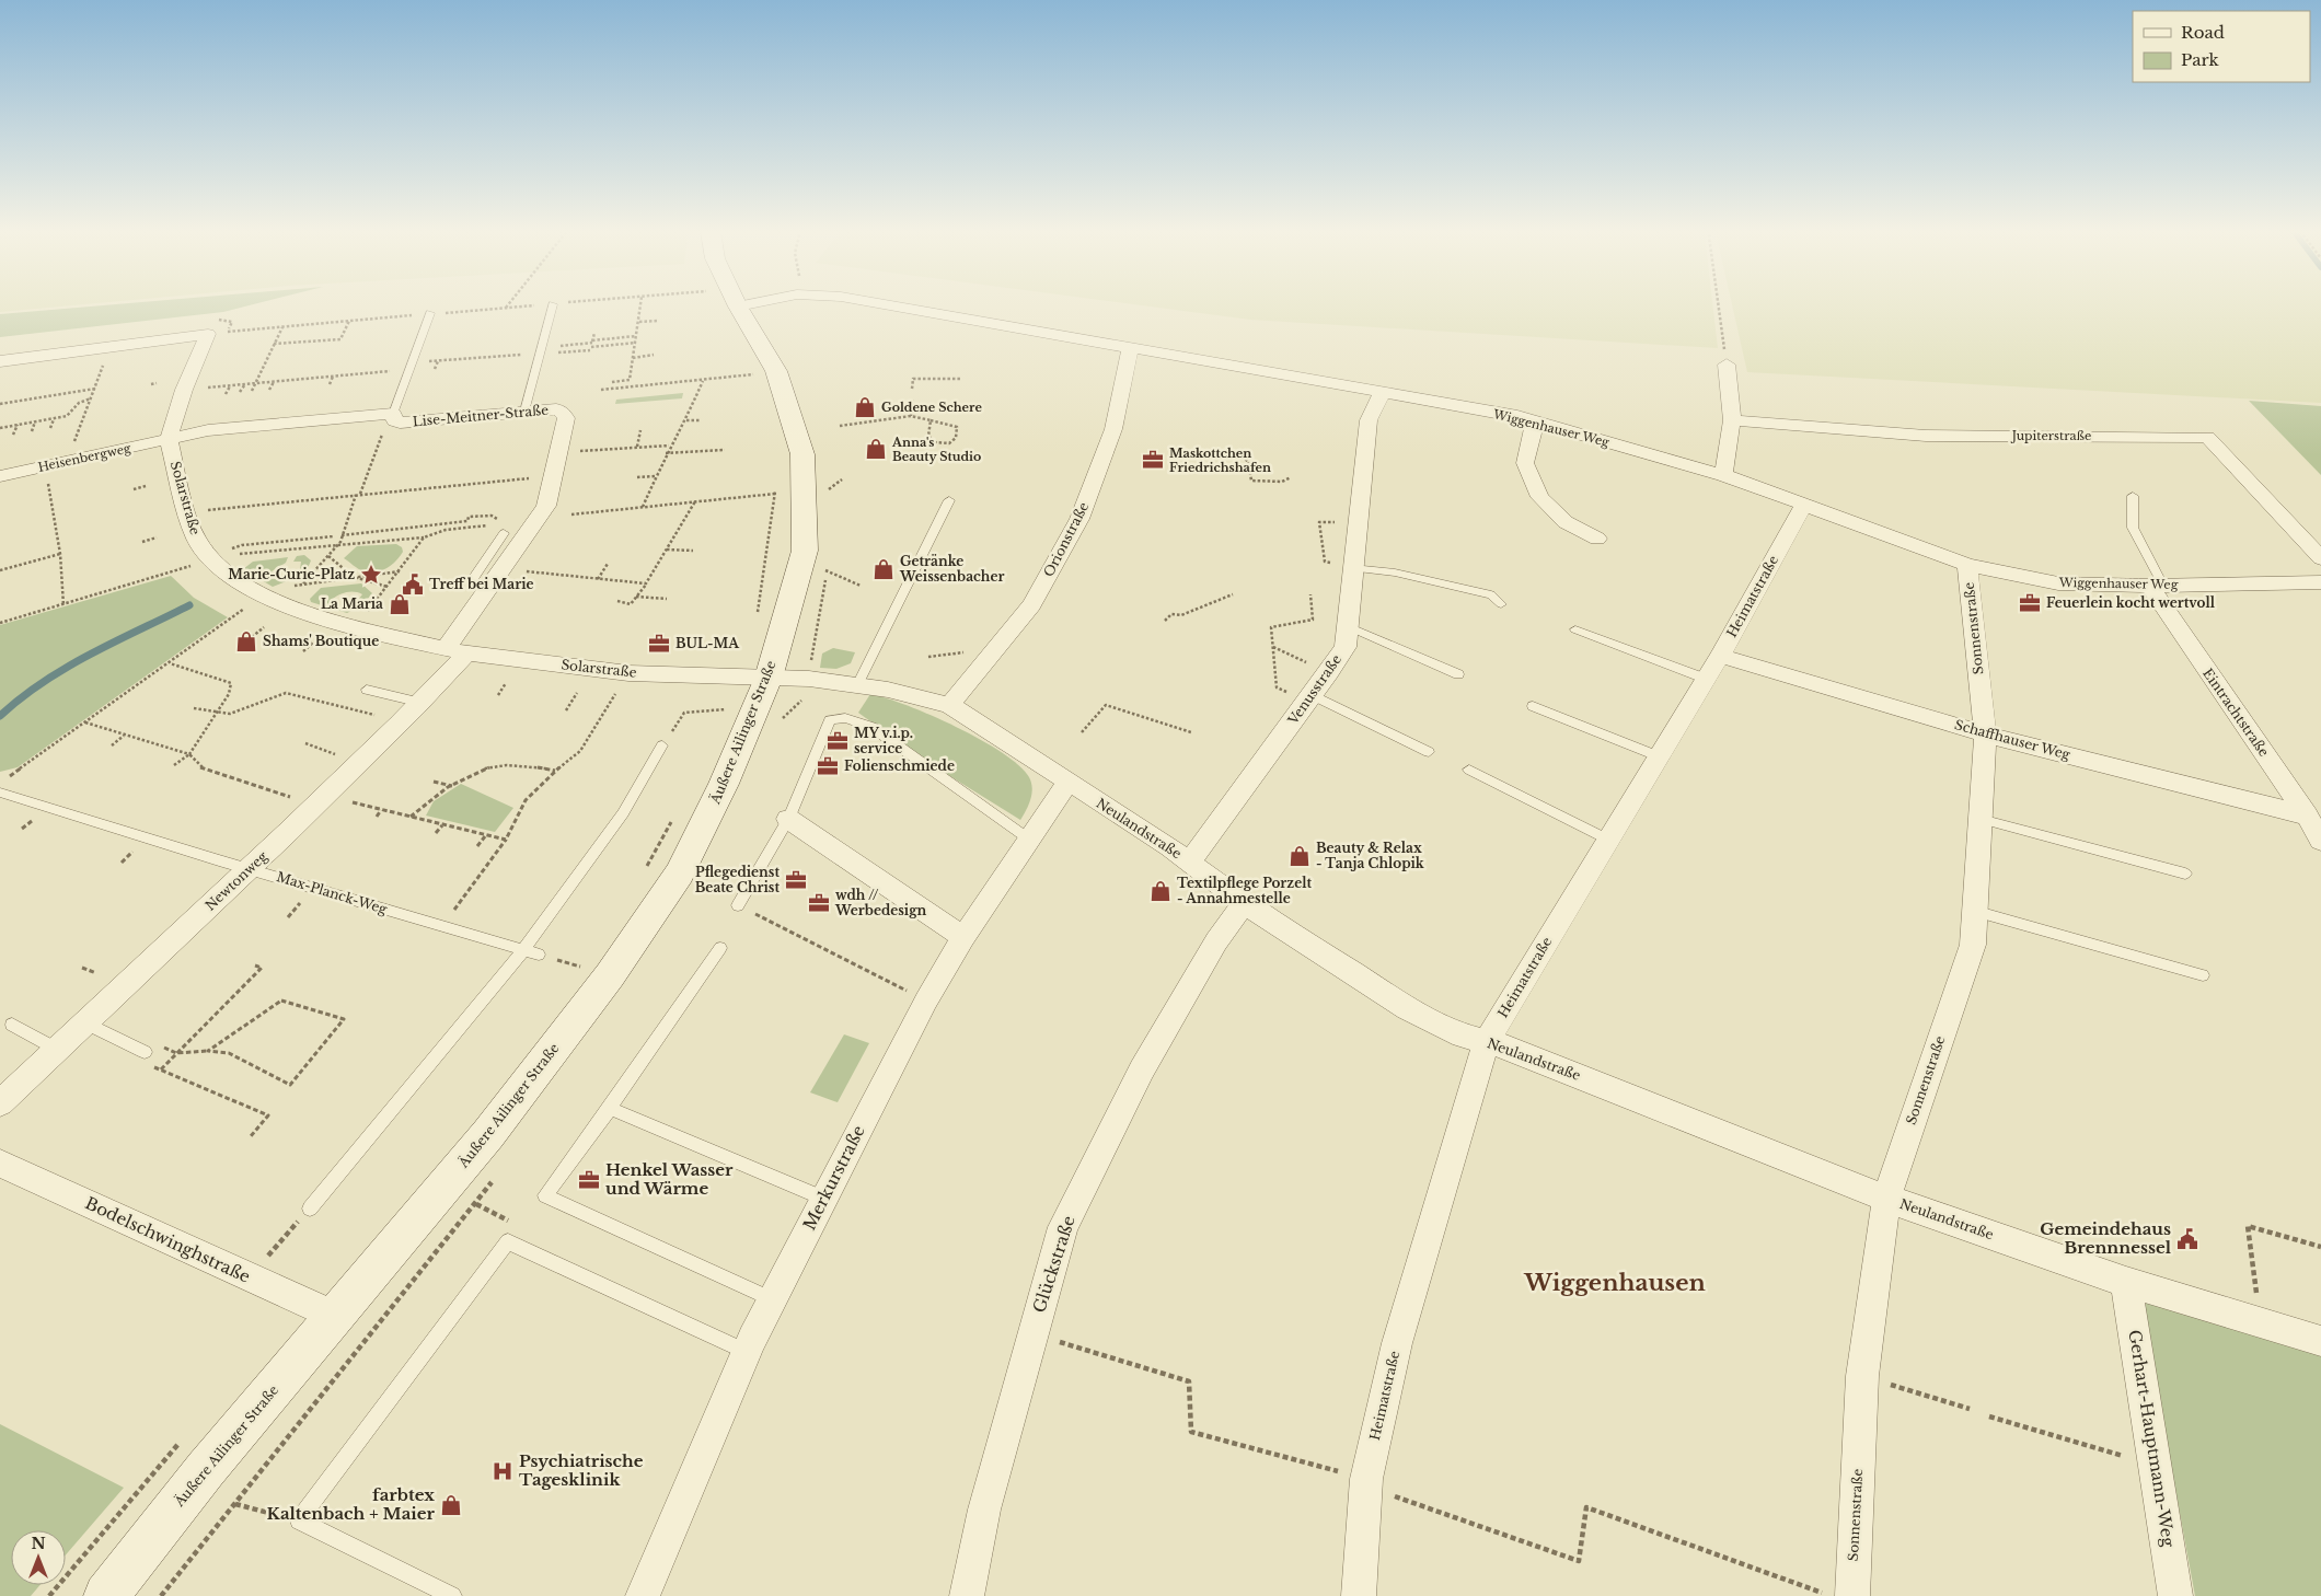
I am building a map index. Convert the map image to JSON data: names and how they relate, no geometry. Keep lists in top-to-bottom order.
{
  "streets": {
    "main road": ["Äußere Ailinger Straße"],
    "street": [
      "Lise-Meitner-Straße",
      "Wiggenhauser Weg",
      "Jupiterstraße",
      "Heisenbergweg",
      "Solarstraße",
      "Orionstraße",
      "Heimatstraße",
      "Sonnenstraße",
      "Venusstraße",
      "Eintrachtstraße",
      "Schaffhauser Weg",
      "Neulandstraße",
      "Newtonweg",
      "Merkurstraße",
      "Bodelschwinghstraße",
      "Glückstraße",
      "Gerhart-Hauptmann-Weg"
    ],
    "lane": ["Max-Planck-Weg"]
  },
  "crossings": [
    ["Lise-Meitner-Straße", "Heisenbergweg"],
    ["Lise-Meitner-Straße", "Solarstraße"],
    ["Lise-Meitner-Straße", "Newtonweg"],
    ["Wiggenhauser Weg", "Orionstraße"],
    ["Wiggenhauser Weg", "Heimatstraße"],
    ["Wiggenhauser Weg", "Sonnenstraße"],
    ["Wiggenhauser Weg", "Venusstraße"],
    ["Wiggenhauser Weg", "Eintrachtstraße"],
    ["Wiggenhauser Weg", "Äußere Ailinger Straße"],
    ["Heisenbergweg", "Solarstraße"],
    ["Solarstraße", "Äußere Ailinger Straße"],
    ["Solarstraße", "Neulandstraße"],
    ["Solarstraße", "Newtonweg"],
    ["Orionstraße", "Neulandstraße"],
    ["Heimatstraße", "Schaffhauser Weg"],
    ["Heimatstraße", "Neulandstraße"],
    ["Sonnenstraße", "Schaffhauser Weg"],
    ["Sonnenstraße", "Neulandstraße"],
    ["Venusstraße", "Neulandstraße"],
    ["Eintrachtstraße", "Schaffhauser Weg"],
    ["Äußere Ailinger Straße", "Neulandstraße"],
    ["Äußere Ailinger Straße", "Bodelschwinghstraße"],
    ["Neulandstraße", "Merkurstraße"],
    ["Neulandstraße", "Glückstraße"],
    ["Neulandstraße", "Gerhart-Hauptmann-Weg"],
    ["Newtonweg", "Max-Planck-Weg"]
  ],
  "districts": ["Wiggenhausen"],
  "places": {
    "shop": [
      "Goldene Schere",
      "Anna's Beauty Studio",
      "Getränke Weissenbacher",
      "La Maria",
      "Shams' Boutique",
      "Beauty & Relax - Tanja Chlopik",
      "Textilpflege Porzelt - Annahmestelle",
      "farbtex Kaltenbach + Maier"
    ],
    "office": [
      "Maskottchen Friedrichshafen",
      "Feuerlein kocht wertvoll",
      "BUL-MA",
      "MY v.i.p. service",
      "Folienschmiede",
      "Pflegedienst Beate Christ",
      "wdh // Werbedesign",
      "Henkel Wasser und Wärme"
    ],
    "place": ["Marie-Curie-Platz"],
    "public building": ["Treff bei Marie", "Gemeindehaus Brennnessel"],
    "hospital": ["Psychiatrische Tagesklinik"]
  },
  "legend": ["Road", "Park"],
  "north": "top"
}
